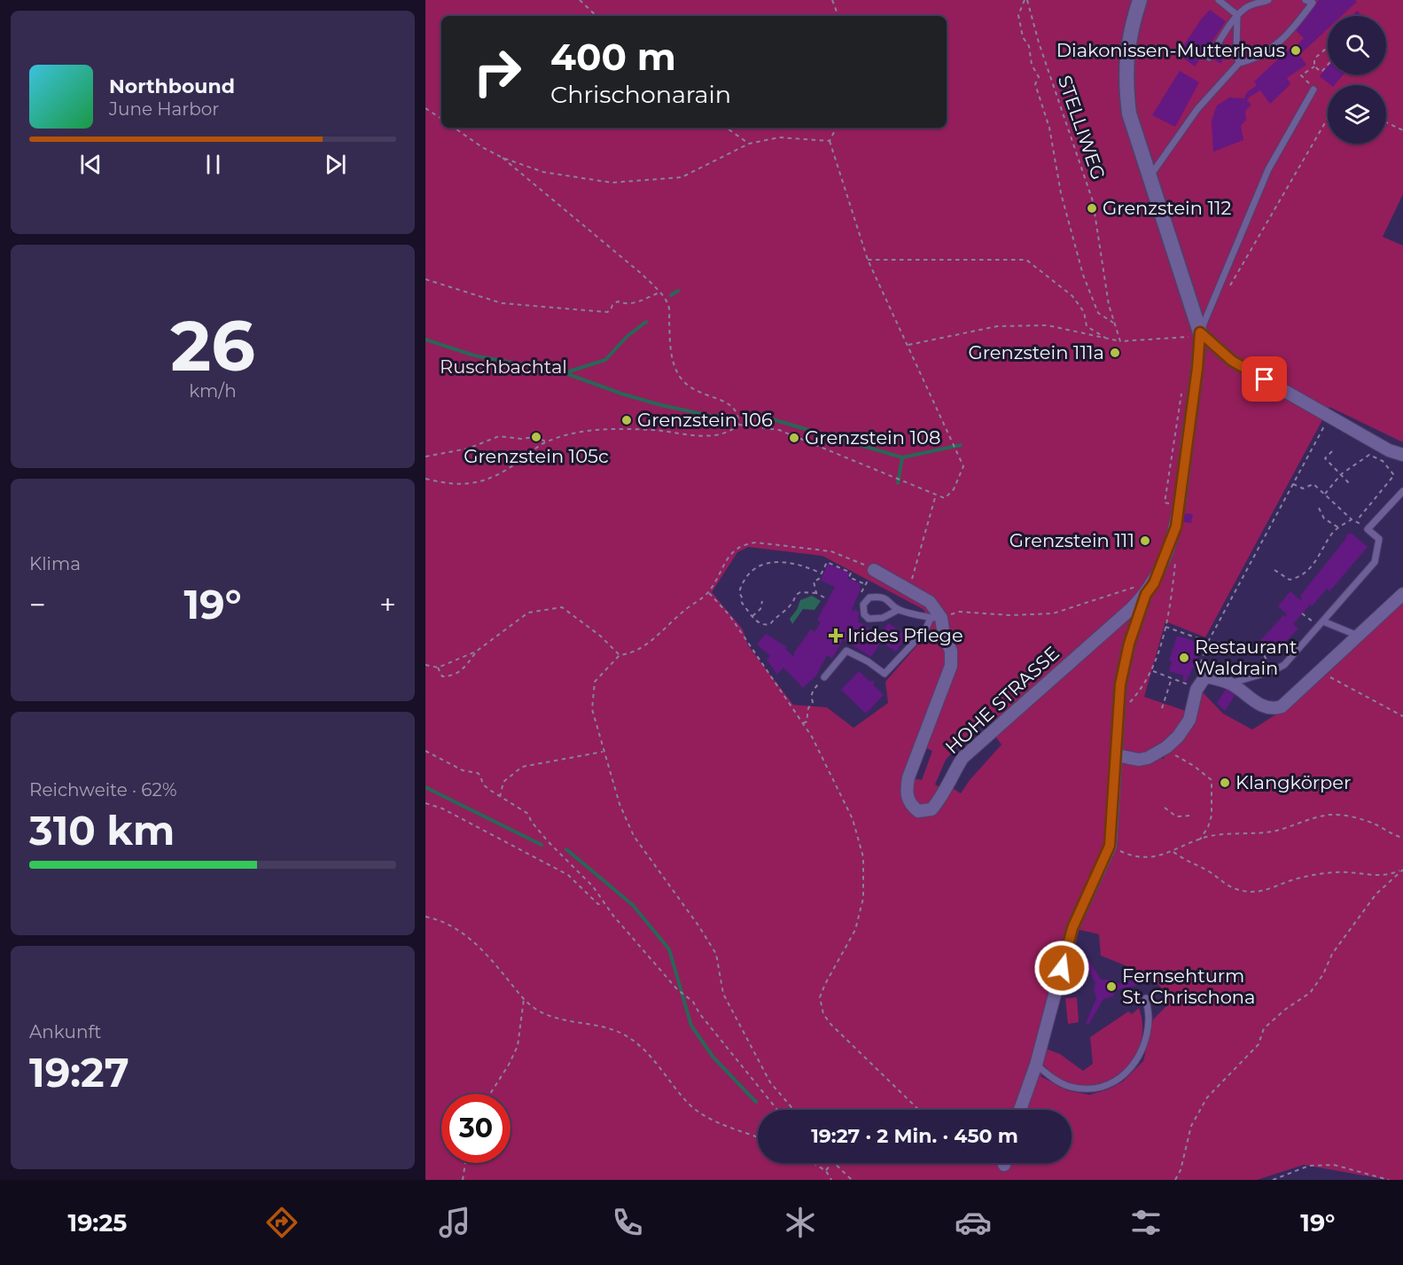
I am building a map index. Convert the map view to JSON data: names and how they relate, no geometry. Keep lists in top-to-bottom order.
{
  "streets": {
    "street": ["HOHE STRASSE"],
    "path": ["STELLIWEG"]
  },
  "parks": ["Ruschbachtal"],
  "places": {
    "other": [
      "Diakonissen-Mutterhaus",
      "Grenzstein 112",
      "Grenzstein 111a",
      "Grenzstein 106",
      "Grenzstein 105c",
      "Grenzstein 108",
      "Grenzstein 111",
      "Restaurant Waldrain",
      "Klangkörper",
      "Fernsehturm St. Chrischona"
    ],
    "health": ["Irides Pflege"]
  },
  "page": {
    "turn": ["400 m", "Chrischonarain"],
    "song": ["Northbound", "June Harbor"],
    "tile": [
      ["26", "km/h"],
      "Klima",
      ["Reichweite · 62%", "310 km"],
      ["Ankunft", "19:27"]
    ],
    "heat": ["−", "19°", "+"],
    "limit": "30",
    "trip": "19:27 · 2 Min. · 450 m",
    "tabs": ["19:25", "19°"]
  }
}
